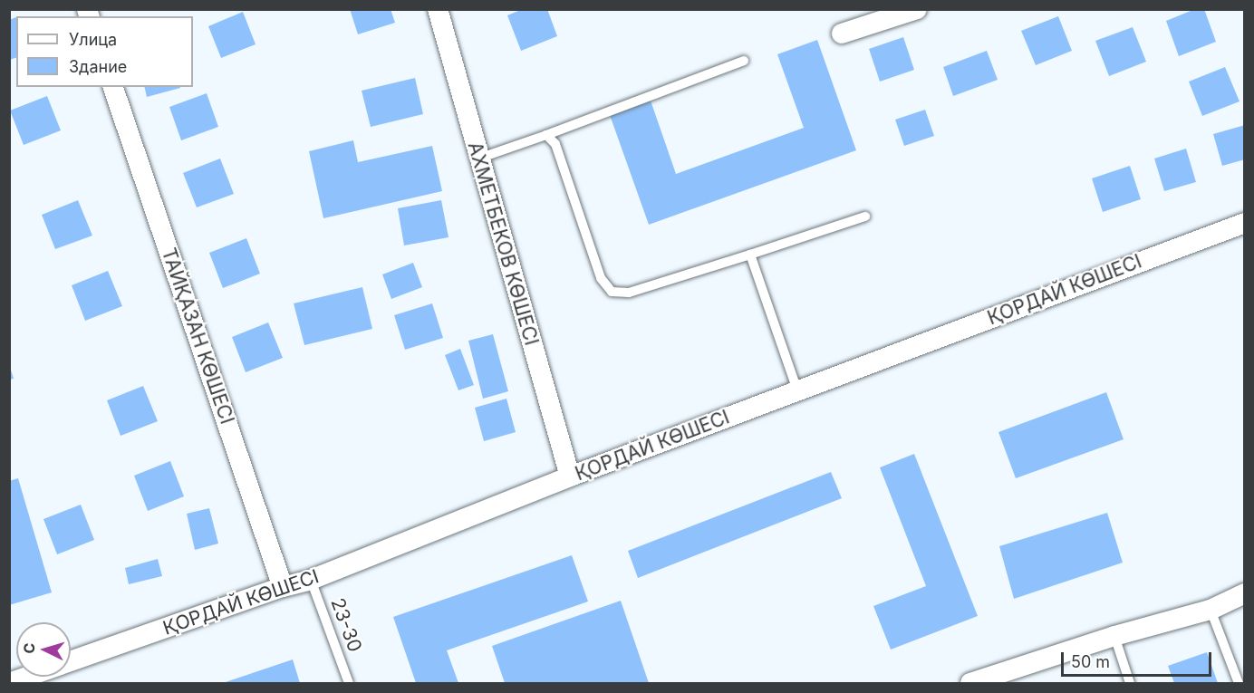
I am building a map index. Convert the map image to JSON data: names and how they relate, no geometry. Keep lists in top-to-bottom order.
{
  "streets": {
    "street": ["АХМЕТБЕКОВ КӨШЕСІ", "ҚОРДАЙ КӨШЕСІ", "ТАЙҚАЗАН КӨШЕСІ"],
    "lane": ["23-30"]
  },
  "crossings": [
    ["АХМЕТБЕКОВ КӨШЕСІ", "ҚОРДАЙ КӨШЕСІ"],
    ["ҚОРДАЙ КӨШЕСІ", "ТАЙҚАЗАН КӨШЕСІ"],
    ["ҚОРДАЙ КӨШЕСІ", "23-30"]
  ],
  "legend": ["Улица", "Здание"],
  "scale_bar": "50 m",
  "north": "left"
}
